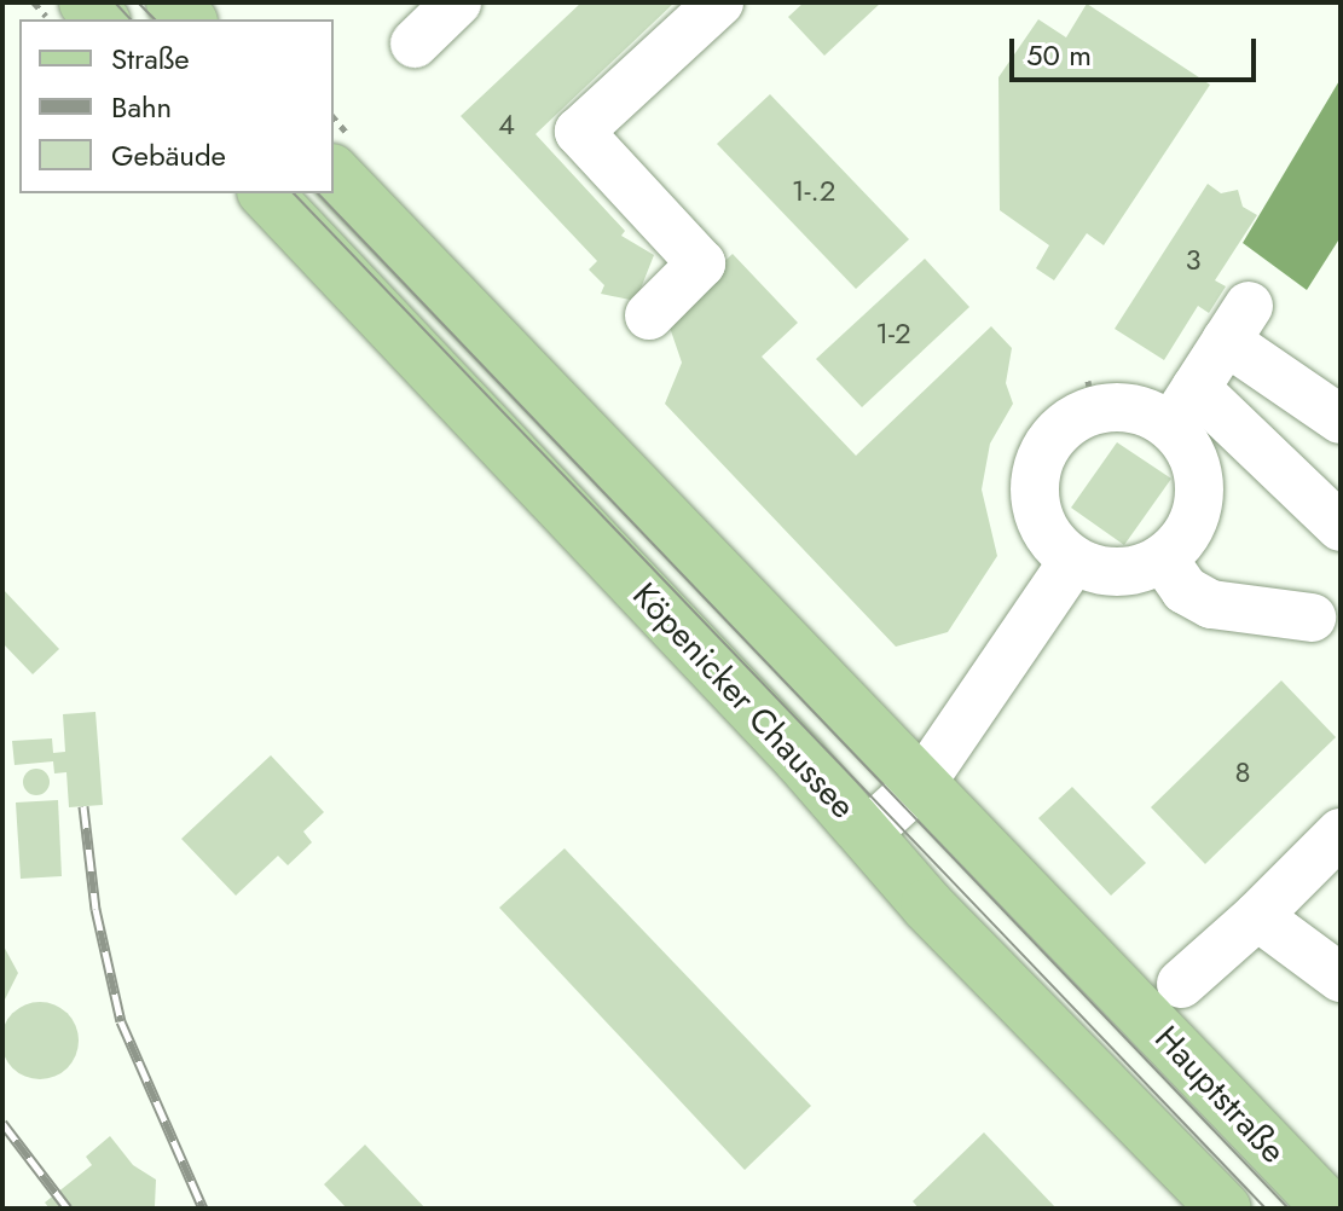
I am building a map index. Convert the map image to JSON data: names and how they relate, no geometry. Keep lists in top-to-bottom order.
{
  "streets": {
    "main road": ["Köpenicker Chaussee", "Hauptstraße"]
  },
  "crossings": [
    ["Köpenicker Chaussee", "Hauptstraße"]
  ],
  "house_numbers": [
    "4",
    "1-.2",
    "3",
    "1-2",
    "8"
  ],
  "legend": ["Straße", "Bahn", "Gebäude"],
  "scale_bar": "50 m"
}
